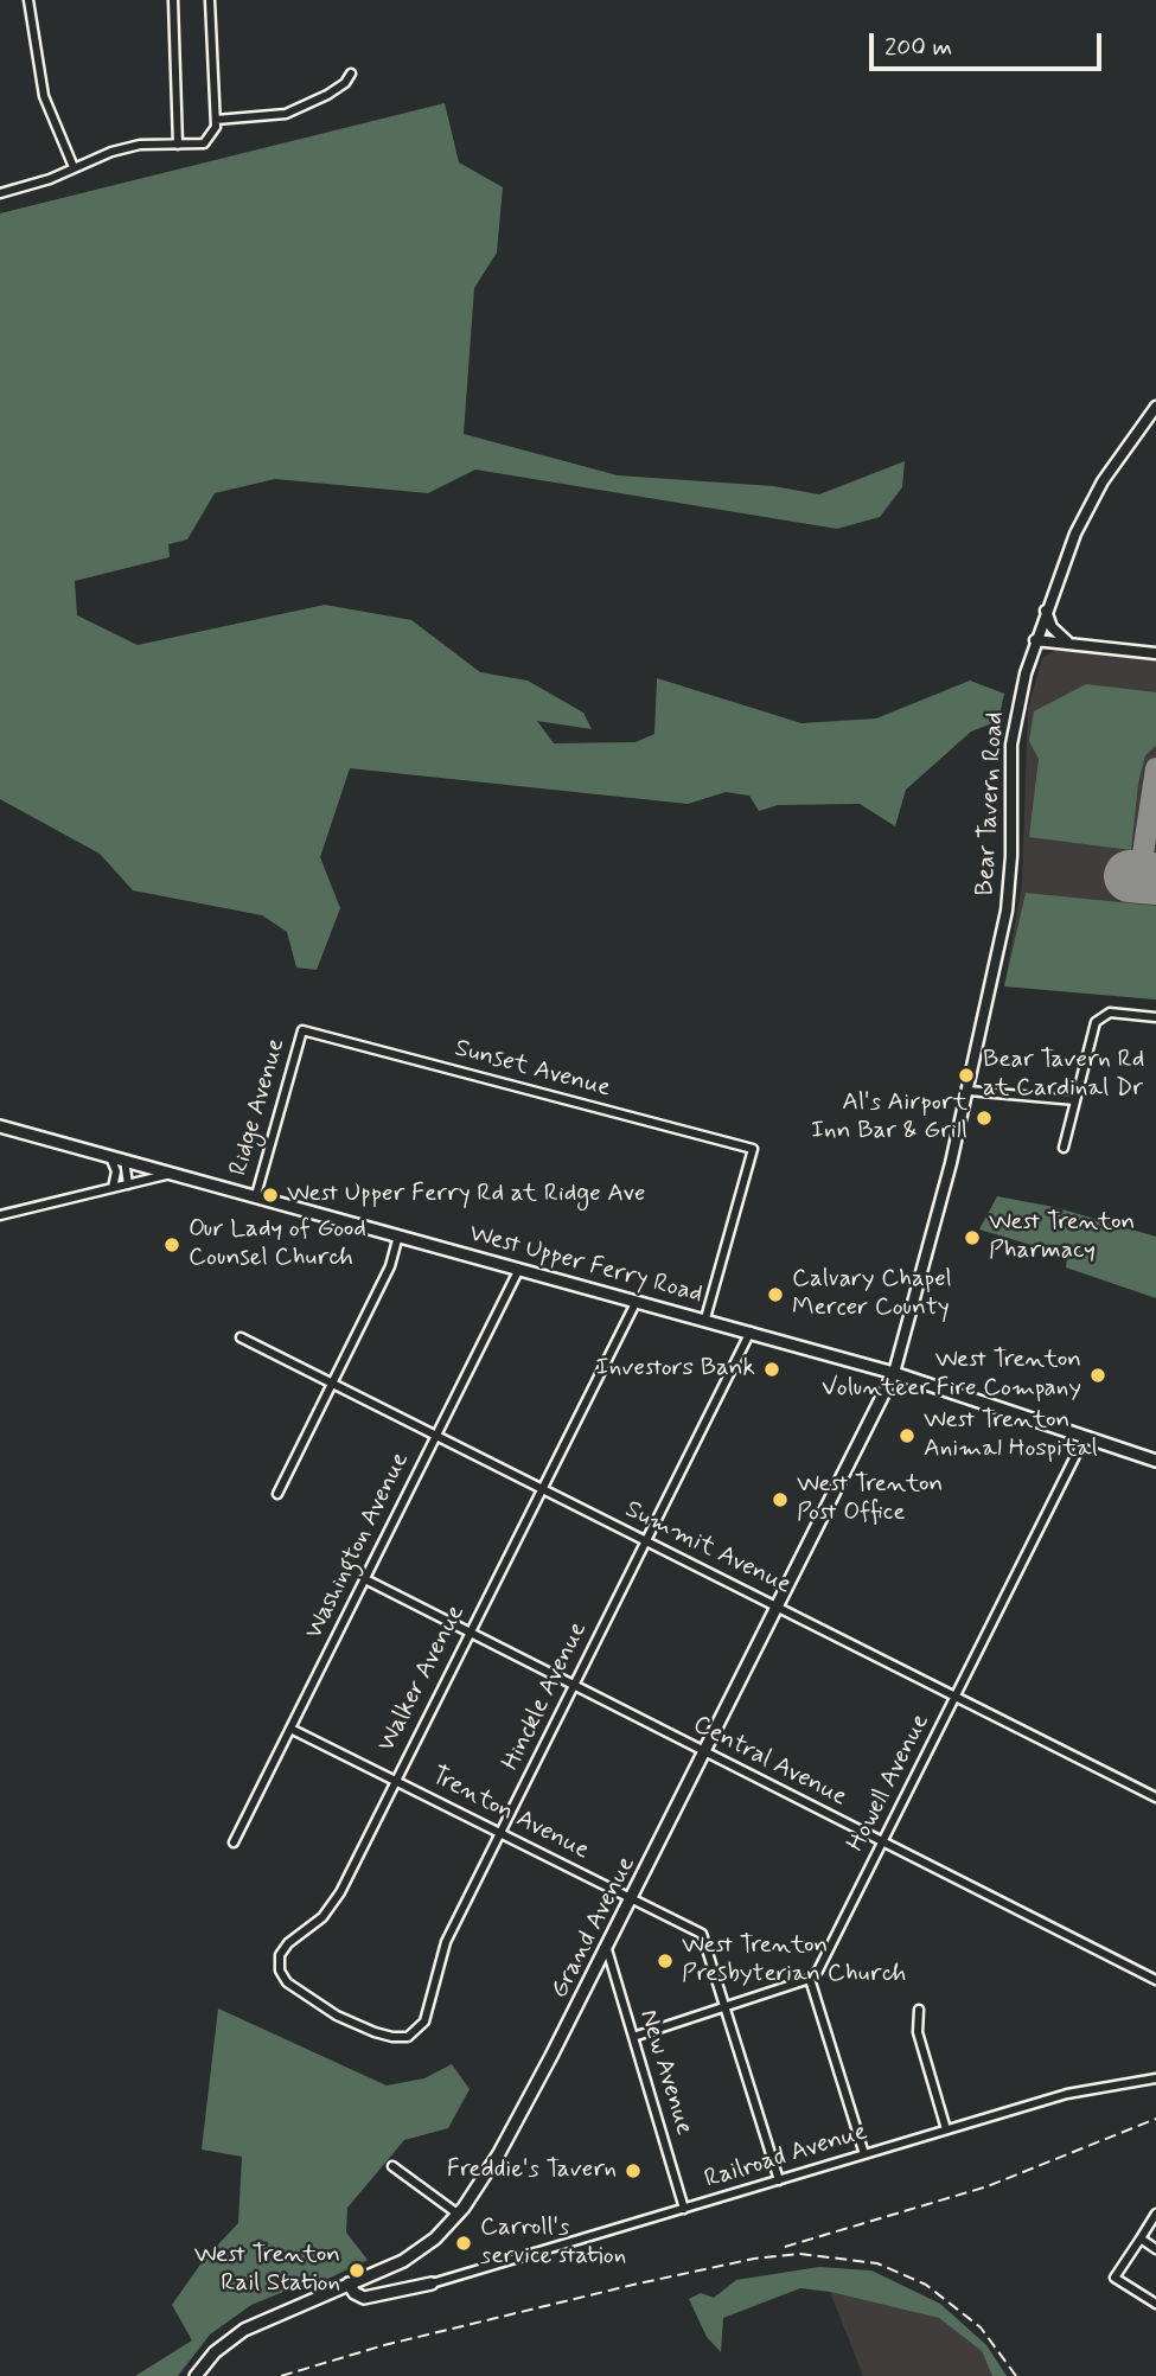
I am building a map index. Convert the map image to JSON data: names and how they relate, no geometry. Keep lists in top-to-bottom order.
{
  "streets": {
    "main road": ["West Upper Ferry Road", "Grand Avenue"],
    "street": [
      "Bear Tavern Road",
      "Sunset Avenue",
      "Ridge Avenue",
      "Washington Avenue",
      "Summit Avenue",
      "Walker Avenue",
      "Hinckle Avenue",
      "Central Avenue",
      "Howell Avenue",
      "Trenton Avenue",
      "New Avenue",
      "Railroad Avenue"
    ]
  },
  "crossings": [
    ["Bear Tavern Road", "West Upper Ferry Road"],
    ["Bear Tavern Road", "Grand Avenue"],
    ["Sunset Avenue", "Ridge Avenue"],
    ["Sunset Avenue", "West Upper Ferry Road"],
    ["Ridge Avenue", "West Upper Ferry Road"],
    ["West Upper Ferry Road", "Washington Avenue"],
    ["West Upper Ferry Road", "Walker Avenue"],
    ["West Upper Ferry Road", "Hinckle Avenue"],
    ["West Upper Ferry Road", "Howell Avenue"],
    ["West Upper Ferry Road", "Grand Avenue"],
    ["Washington Avenue", "Summit Avenue"],
    ["Washington Avenue", "Central Avenue"],
    ["Washington Avenue", "Trenton Avenue"],
    ["Summit Avenue", "Walker Avenue"],
    ["Summit Avenue", "Hinckle Avenue"],
    ["Summit Avenue", "Howell Avenue"],
    ["Summit Avenue", "Grand Avenue"],
    ["Walker Avenue", "Hinckle Avenue"],
    ["Walker Avenue", "Central Avenue"],
    ["Walker Avenue", "Trenton Avenue"],
    ["Hinckle Avenue", "Central Avenue"],
    ["Hinckle Avenue", "Trenton Avenue"],
    ["Central Avenue", "Howell Avenue"],
    ["Central Avenue", "Grand Avenue"],
    ["Trenton Avenue", "Grand Avenue"],
    ["Trenton Avenue", "Railroad Avenue"],
    ["Grand Avenue", "New Avenue"],
    ["New Avenue", "Railroad Avenue"]
  ],
  "places": [
    "Bear Tavern Rd at Cardinal Dr",
    "Al's Airport Inn Bar & Grill",
    "West Upper Ferry Rd at Ridge Ave",
    "West Trenton Pharmacy",
    "Our Lady of Good Counsel Church",
    "Calvary Chapel Mercer County",
    "Investors Bank",
    "West Trenton Volunteer Fire Company",
    "West Trenton Animal Hospital",
    "West Trenton Post Office",
    "West Trenton Presbyterian Church",
    "Freddie's Tavern",
    "Carroll's service station",
    "West Trenton Rail Station"
  ],
  "scale_bar": "200 m"
}
